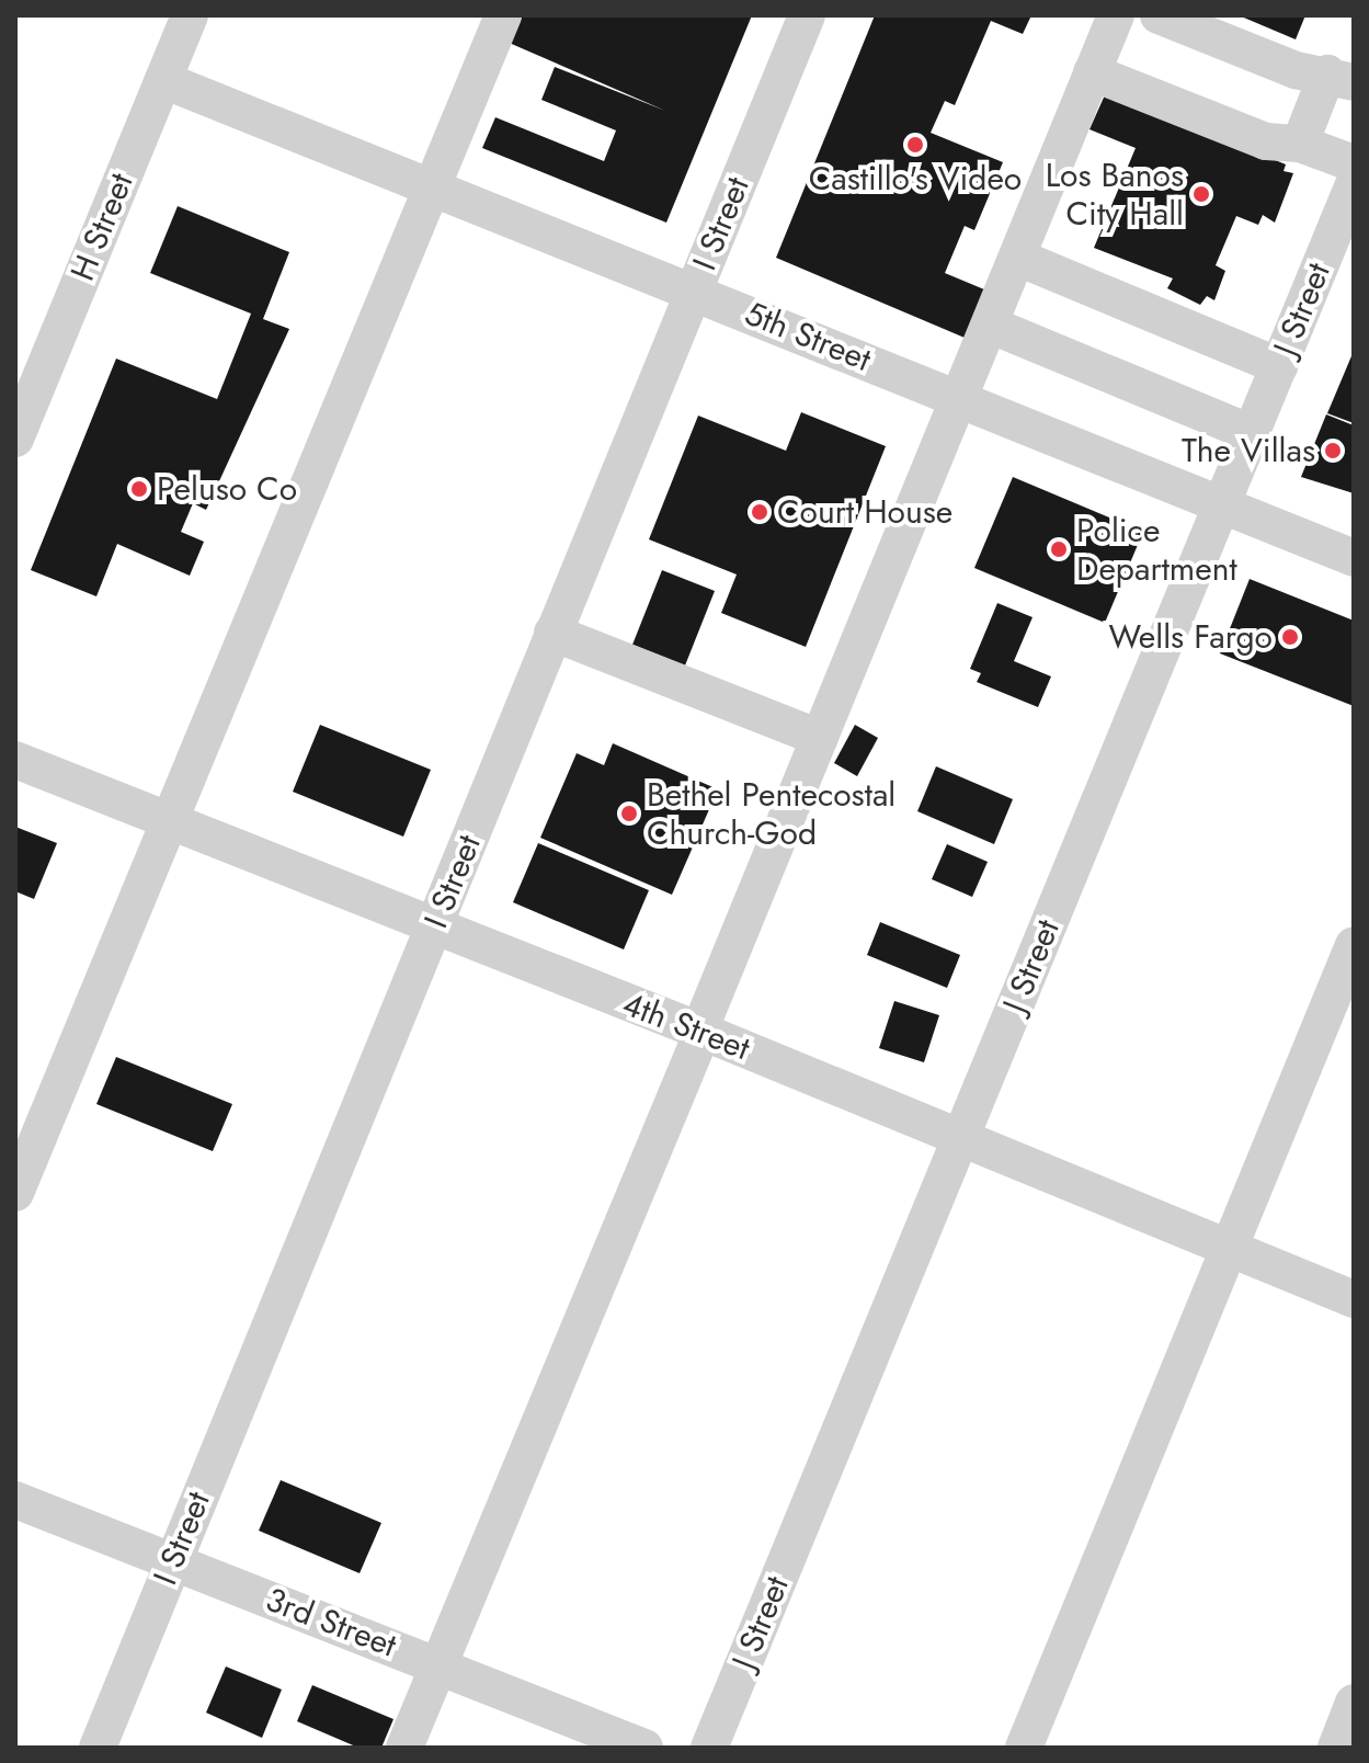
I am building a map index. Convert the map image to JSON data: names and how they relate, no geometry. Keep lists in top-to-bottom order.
{
  "streets": {
    "street": [
      "I Street",
      "H Street",
      "J Street",
      "5th Street",
      "4th Street",
      "3rd Street"
    ]
  },
  "crossings": [
    ["I Street", "5th Street"],
    ["I Street", "4th Street"],
    ["I Street", "3rd Street"],
    ["H Street", "5th Street"],
    ["J Street", "5th Street"],
    ["J Street", "4th Street"]
  ],
  "places": [
    "Castillo's Video",
    "Los Banos City Hall",
    "The Villas",
    "Peluso Co",
    "Court House",
    "Police Department",
    "Wells Fargo",
    "Bethel Pentecostal Church-God"
  ]
}
